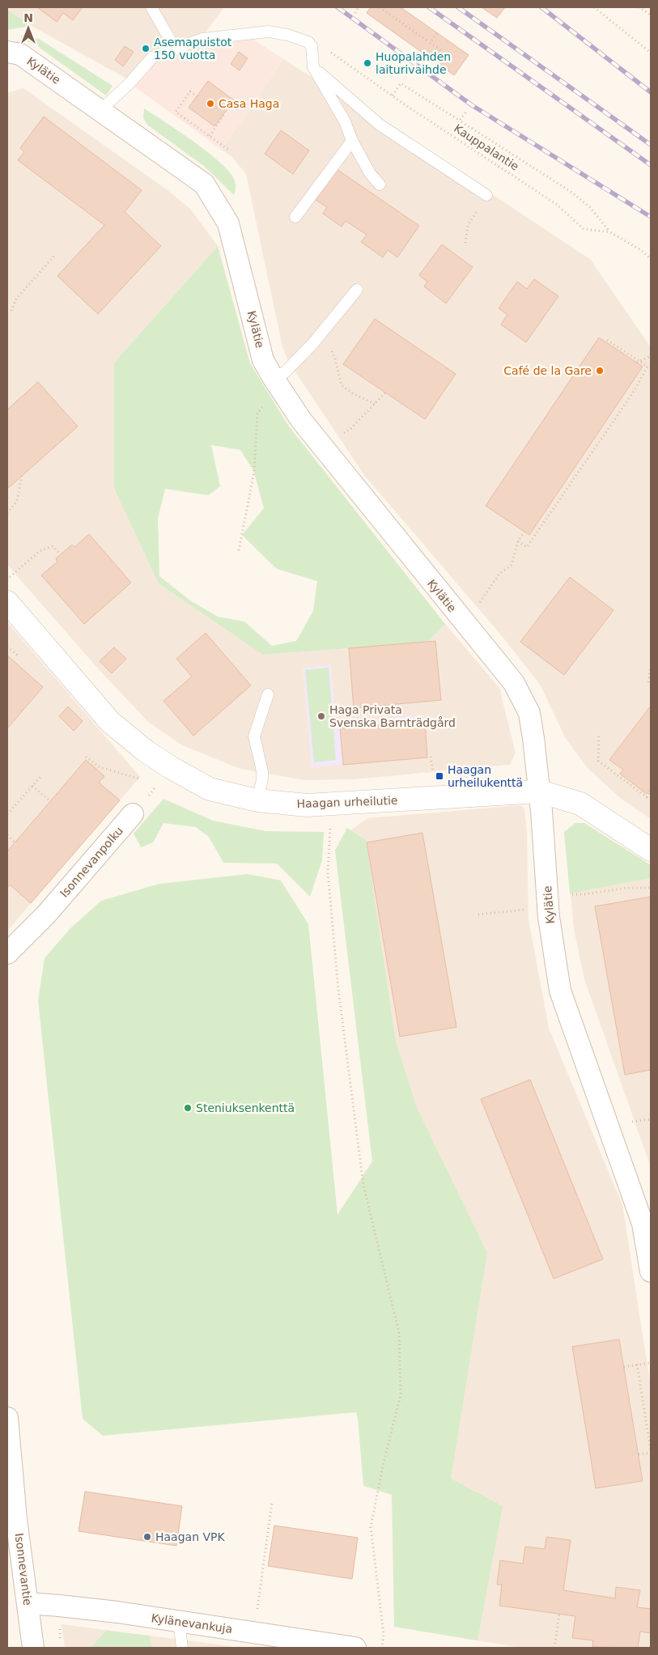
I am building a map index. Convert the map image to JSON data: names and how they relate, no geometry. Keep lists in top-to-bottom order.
{
  "streets": {
    "street": [
      "Kylätie",
      "Haagan urheilutie",
      "Isonnevanpolku",
      "Isonnevantie",
      "Kylänevankuja"
    ],
    "path": ["Kauppalantie"]
  },
  "crossings": [
    ["Kylätie", "Haagan urheilutie"],
    ["Isonnevantie", "Kylänevankuja"]
  ],
  "places": {
    "other": [
      "Asemapuistot 150 vuotta",
      "Huopalahden laiturivaihde",
      "Casa Haga",
      "Café de la Gare",
      "Haga Privata Svenska Barnträdgård",
      "Steniuksenkenttä",
      "Haagan VPK"
    ],
    "transit": ["Haagan urheilukenttä"]
  },
  "north": "top"
}
